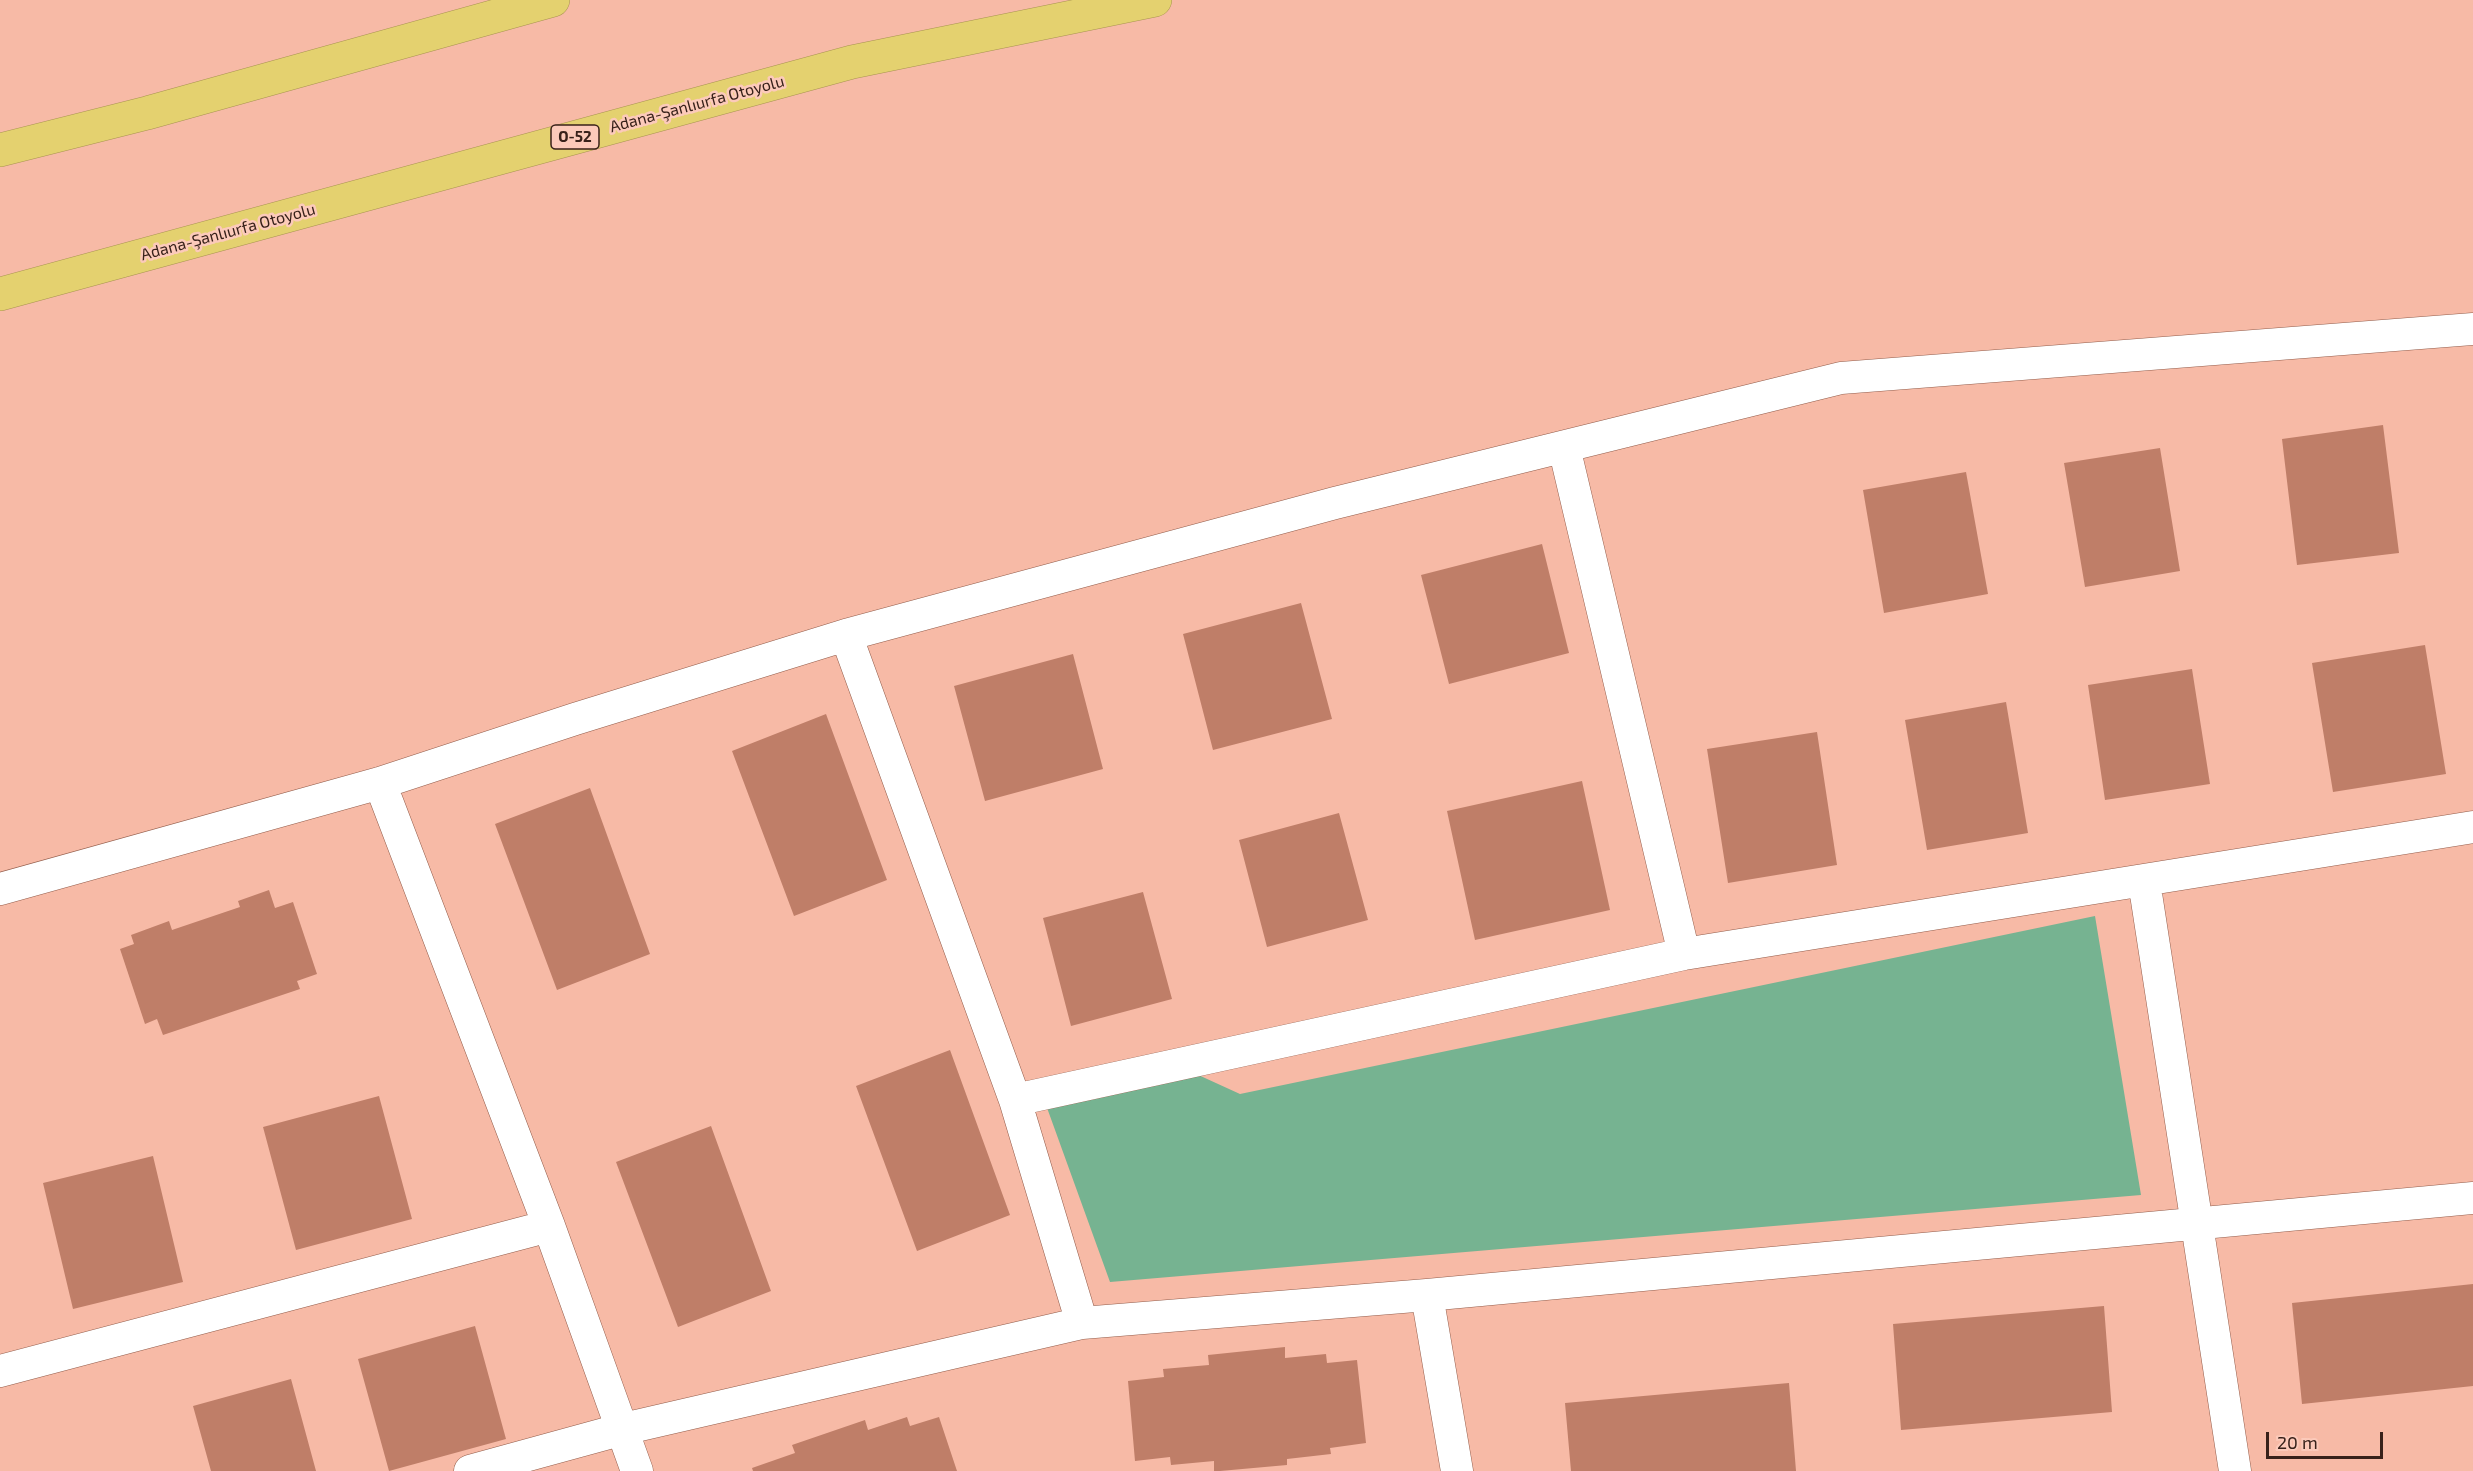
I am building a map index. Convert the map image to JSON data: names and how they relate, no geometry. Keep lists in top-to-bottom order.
{
  "streets": {
    "highway": ["Adana-Şanlıurfa Otoyolu", "O-52"]
  },
  "scale_bar": "20 m"
}
